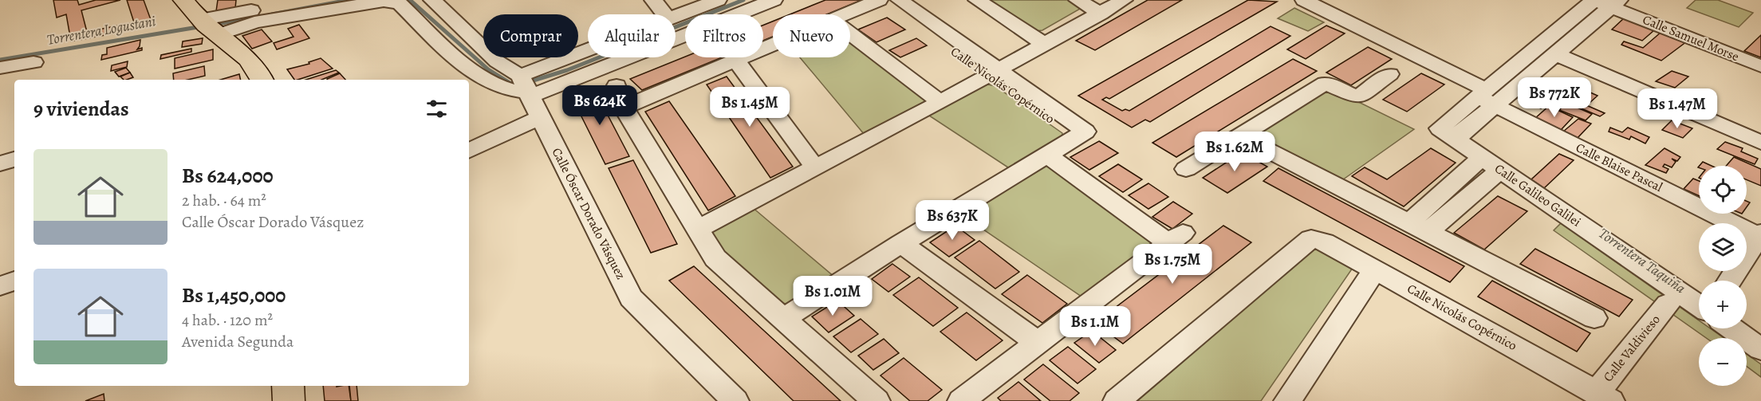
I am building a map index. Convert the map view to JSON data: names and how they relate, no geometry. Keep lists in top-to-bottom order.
{
  "streets": {
    "street": [
      "Calle Samuel Morse",
      "Calle Nicolás Copérnico",
      "Calle Blaise Pascal",
      "Calle Galileo Galilei",
      "Calle Óscar Dorado Vásquez",
      "Calle Valdivieso"
    ]
  },
  "crossings": [
    ["Calle Nicolás Copérnico", "Calle Valdivieso"],
    ["Calle Blaise Pascal", "Calle Galileo Galilei"]
  ],
  "water": ["Torrentera Logustani", "Torrentera Taquiña"],
  "page": {
    "chip": [
      "Comprar",
      "Alquilar",
      "Filtros",
      "Nuevo"
    ],
    "price": [
      "Bs 772K",
      "Bs 624K",
      "Bs 1.45M",
      "Bs 1.47M",
      "Bs 1.62M",
      "Bs 637K",
      "Bs 1.75M",
      "Bs 1.01M",
      "Bs 1.1M"
    ],
    "heading": "9 viviendas",
    "list": [
      {
        "name": "Bs 624,000",
        "note": "2 hab. · 64 m² · Calle Óscar Dorado Vásquez"
      },
      {
        "name": "Bs 1,450,000",
        "note": "4 hab. · 120 m² · Avenida Segunda"
      }
    ],
    "map_buttons": ["+", "−"]
  }
}
